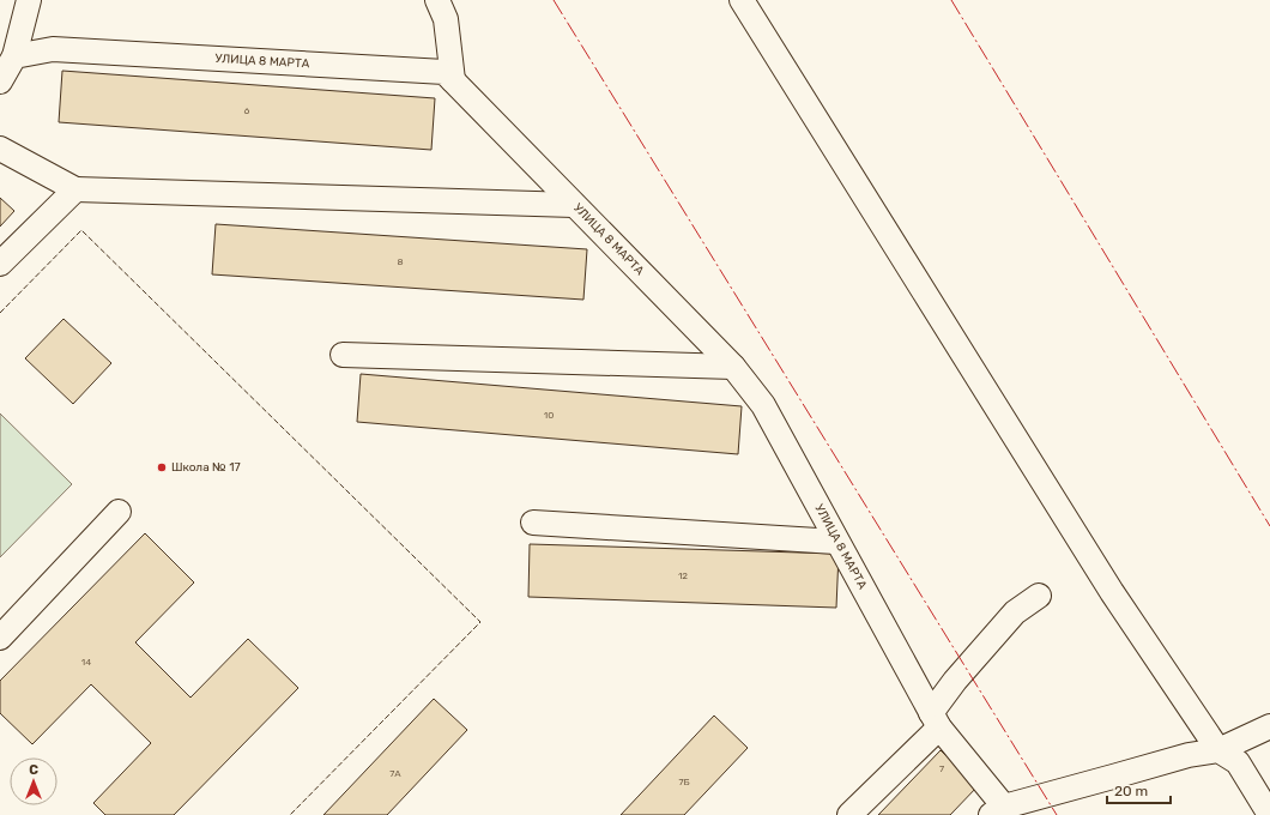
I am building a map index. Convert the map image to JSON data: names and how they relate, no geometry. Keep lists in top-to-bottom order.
{
  "streets": {
    "street": ["УЛИЦА 8 МАРТА"]
  },
  "places": ["Школа № 17"],
  "house_numbers": [
    "6",
    "8",
    "10",
    "12",
    "14",
    "7",
    "7А",
    "7Б"
  ],
  "scale_bar": "20 m",
  "north": "top"
}
